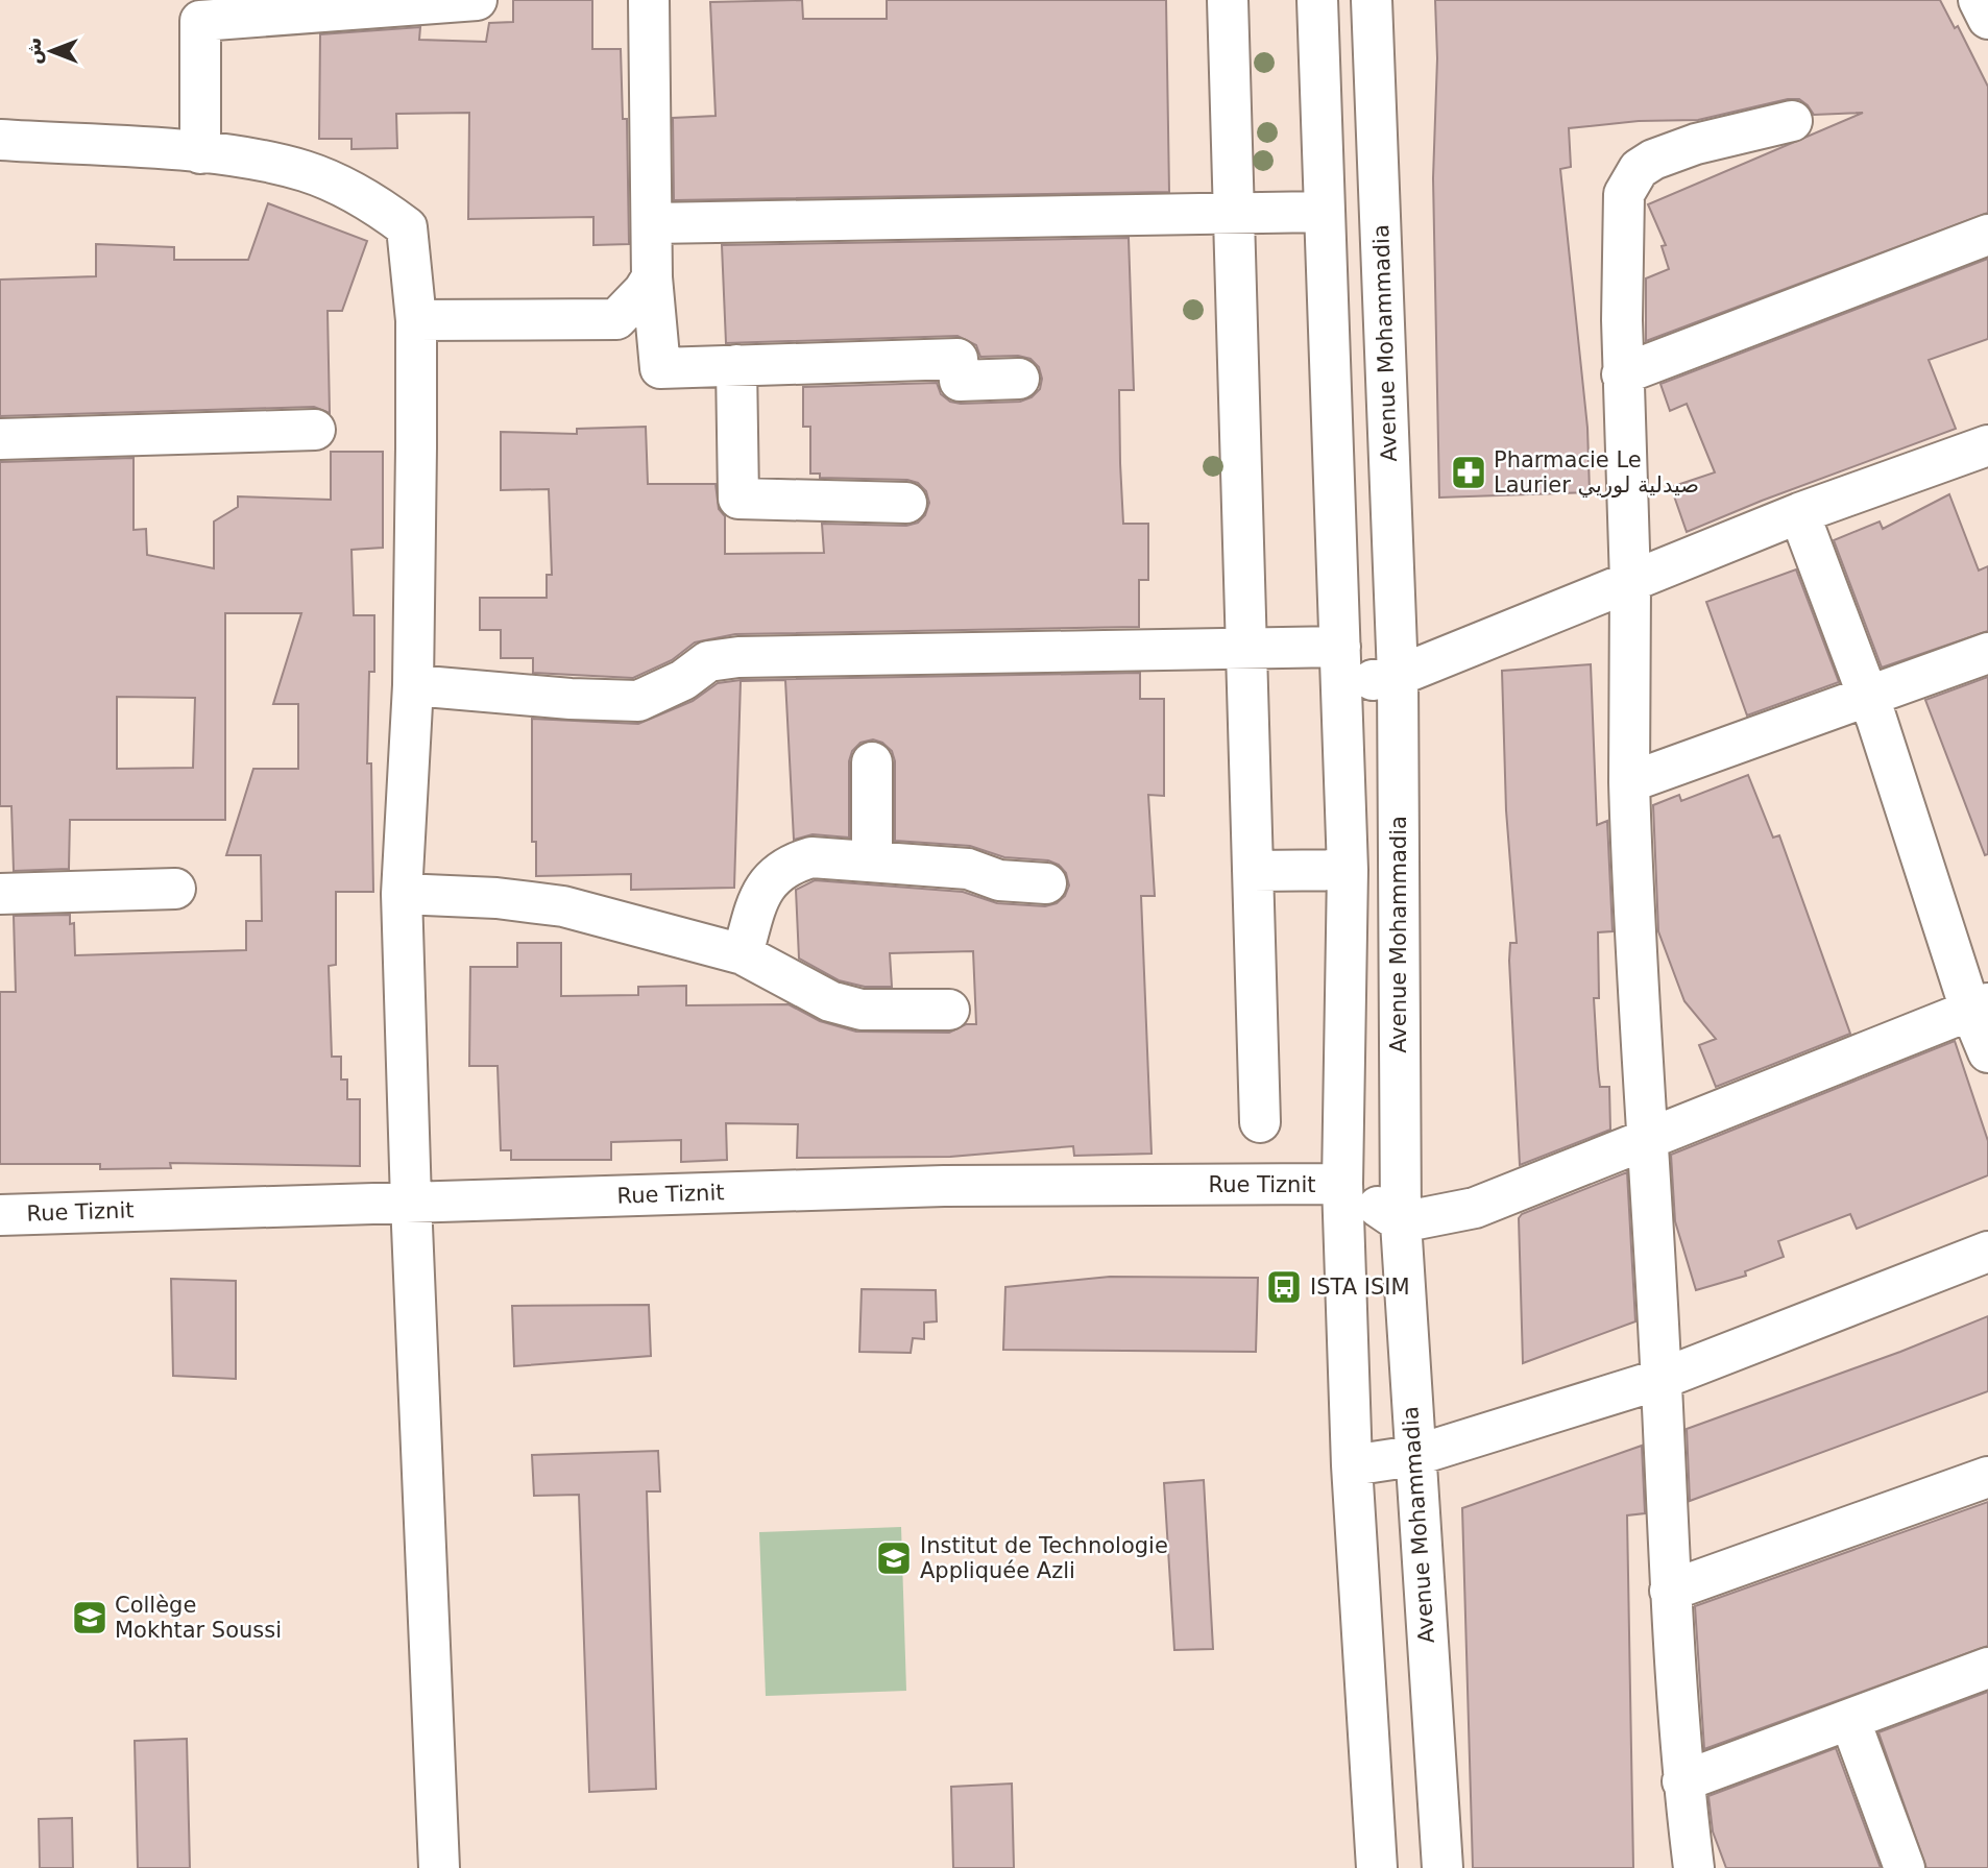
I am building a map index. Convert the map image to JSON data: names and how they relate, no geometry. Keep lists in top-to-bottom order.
{
  "streets": {
    "street": ["Avenue Mohammadia", "Rue Tiznit"]
  },
  "places": {
    "pharmacy": ["Pharmacie Le Laurier صيدلية لوريي"],
    "bus stop": ["ISTA ISIM"],
    "school or university": ["Institut de Technologie Appliquée Azli", "Collège Mokhtar Soussi"]
  },
  "north": "left"
}
